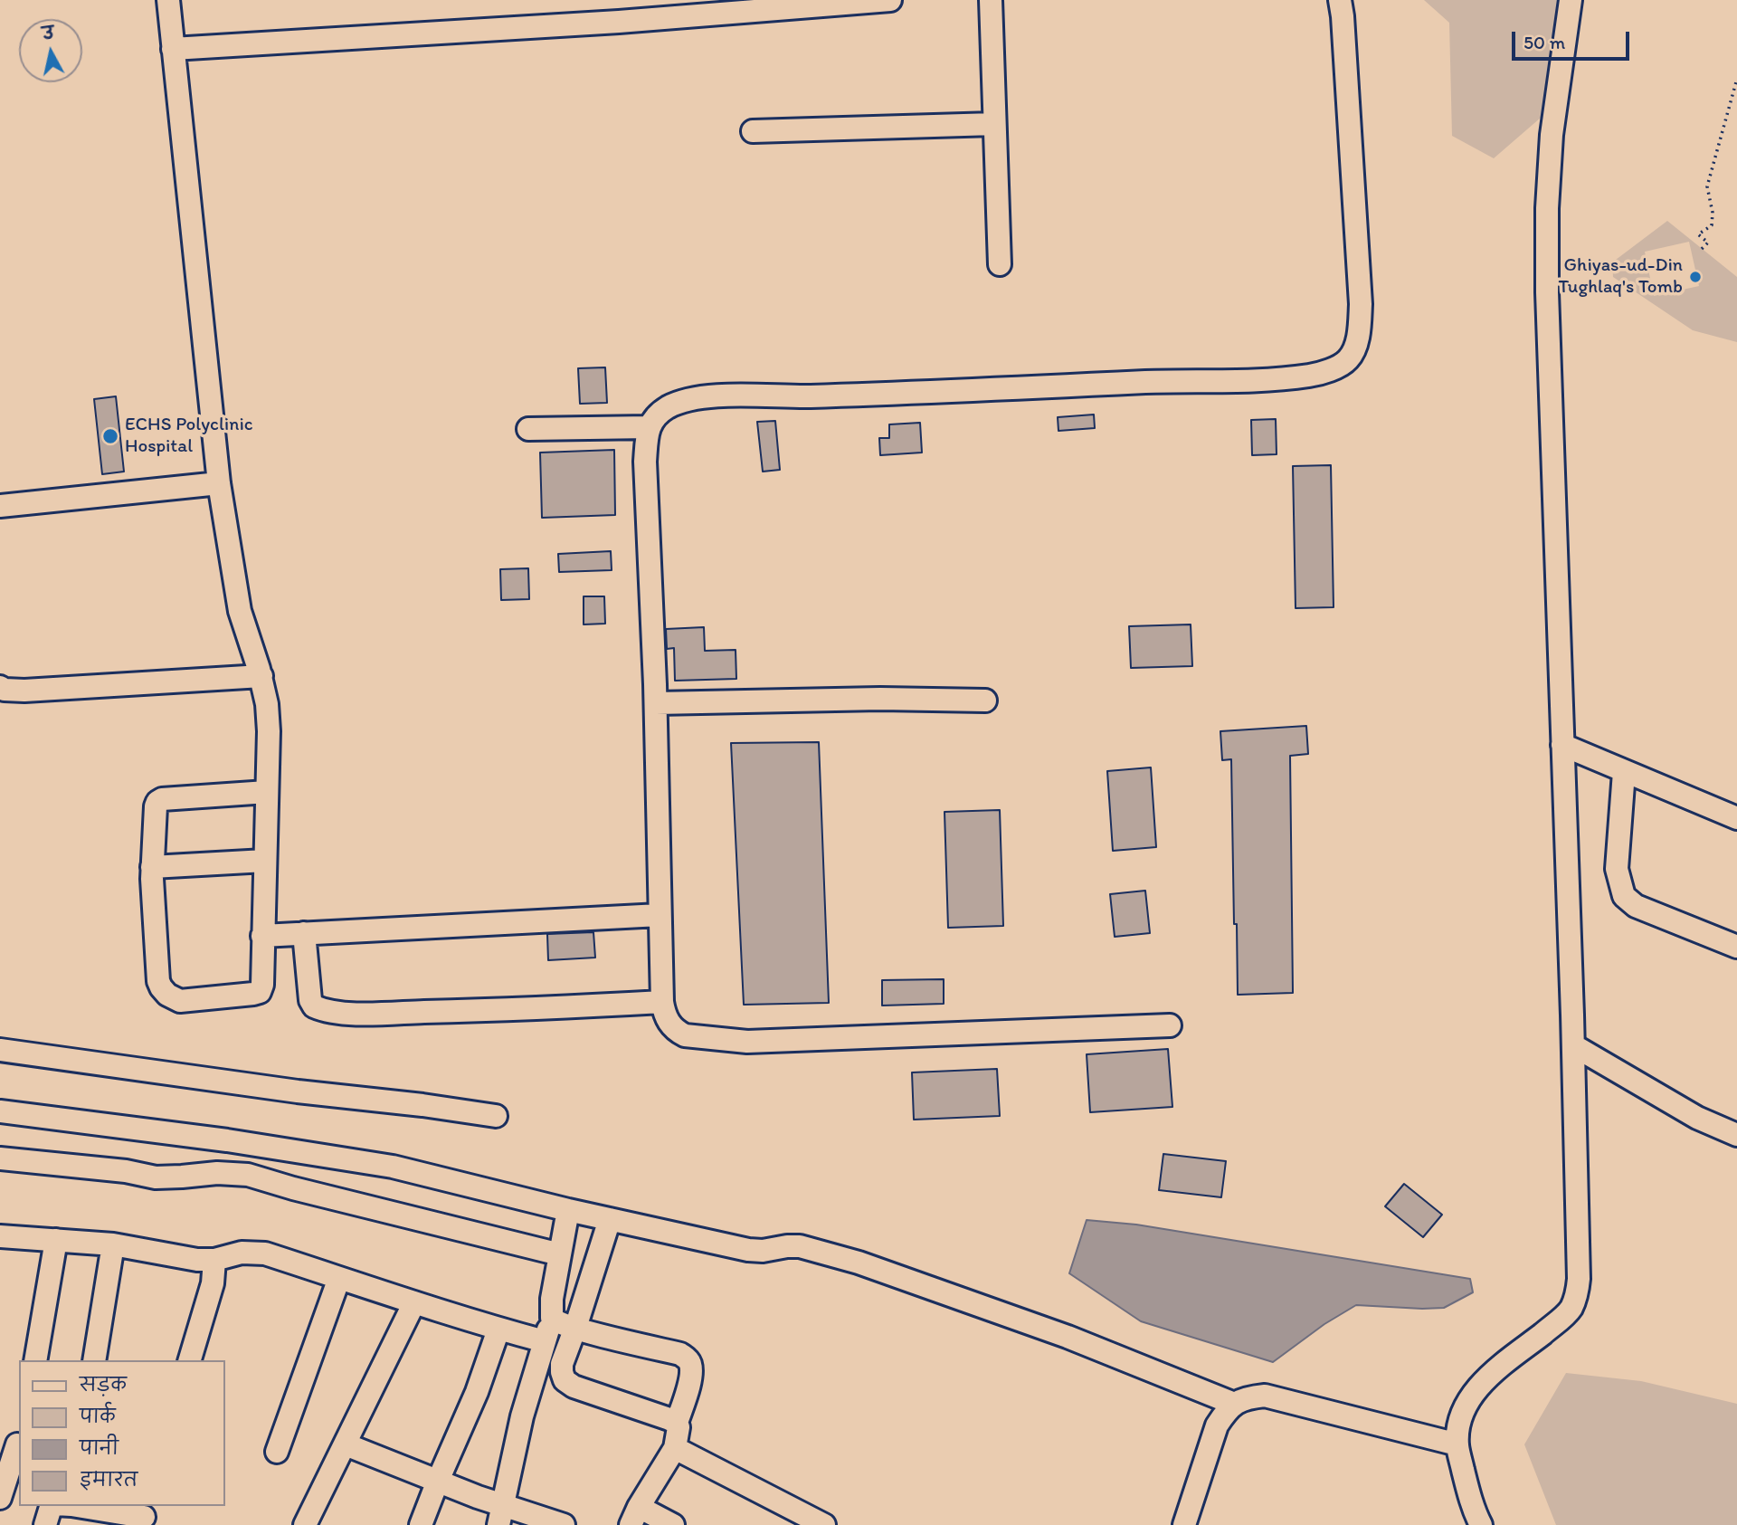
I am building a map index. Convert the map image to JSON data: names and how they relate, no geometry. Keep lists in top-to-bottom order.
{
  "places": ["Ghiyas-ud-Din Tughlaq's Tomb", "ECHS Polyclinic Hospital"],
  "legend": [
    "सड़क",
    "पार्क",
    "पानी",
    "इमारत"
  ],
  "scale_bar": "50 m",
  "north": "top"
}
